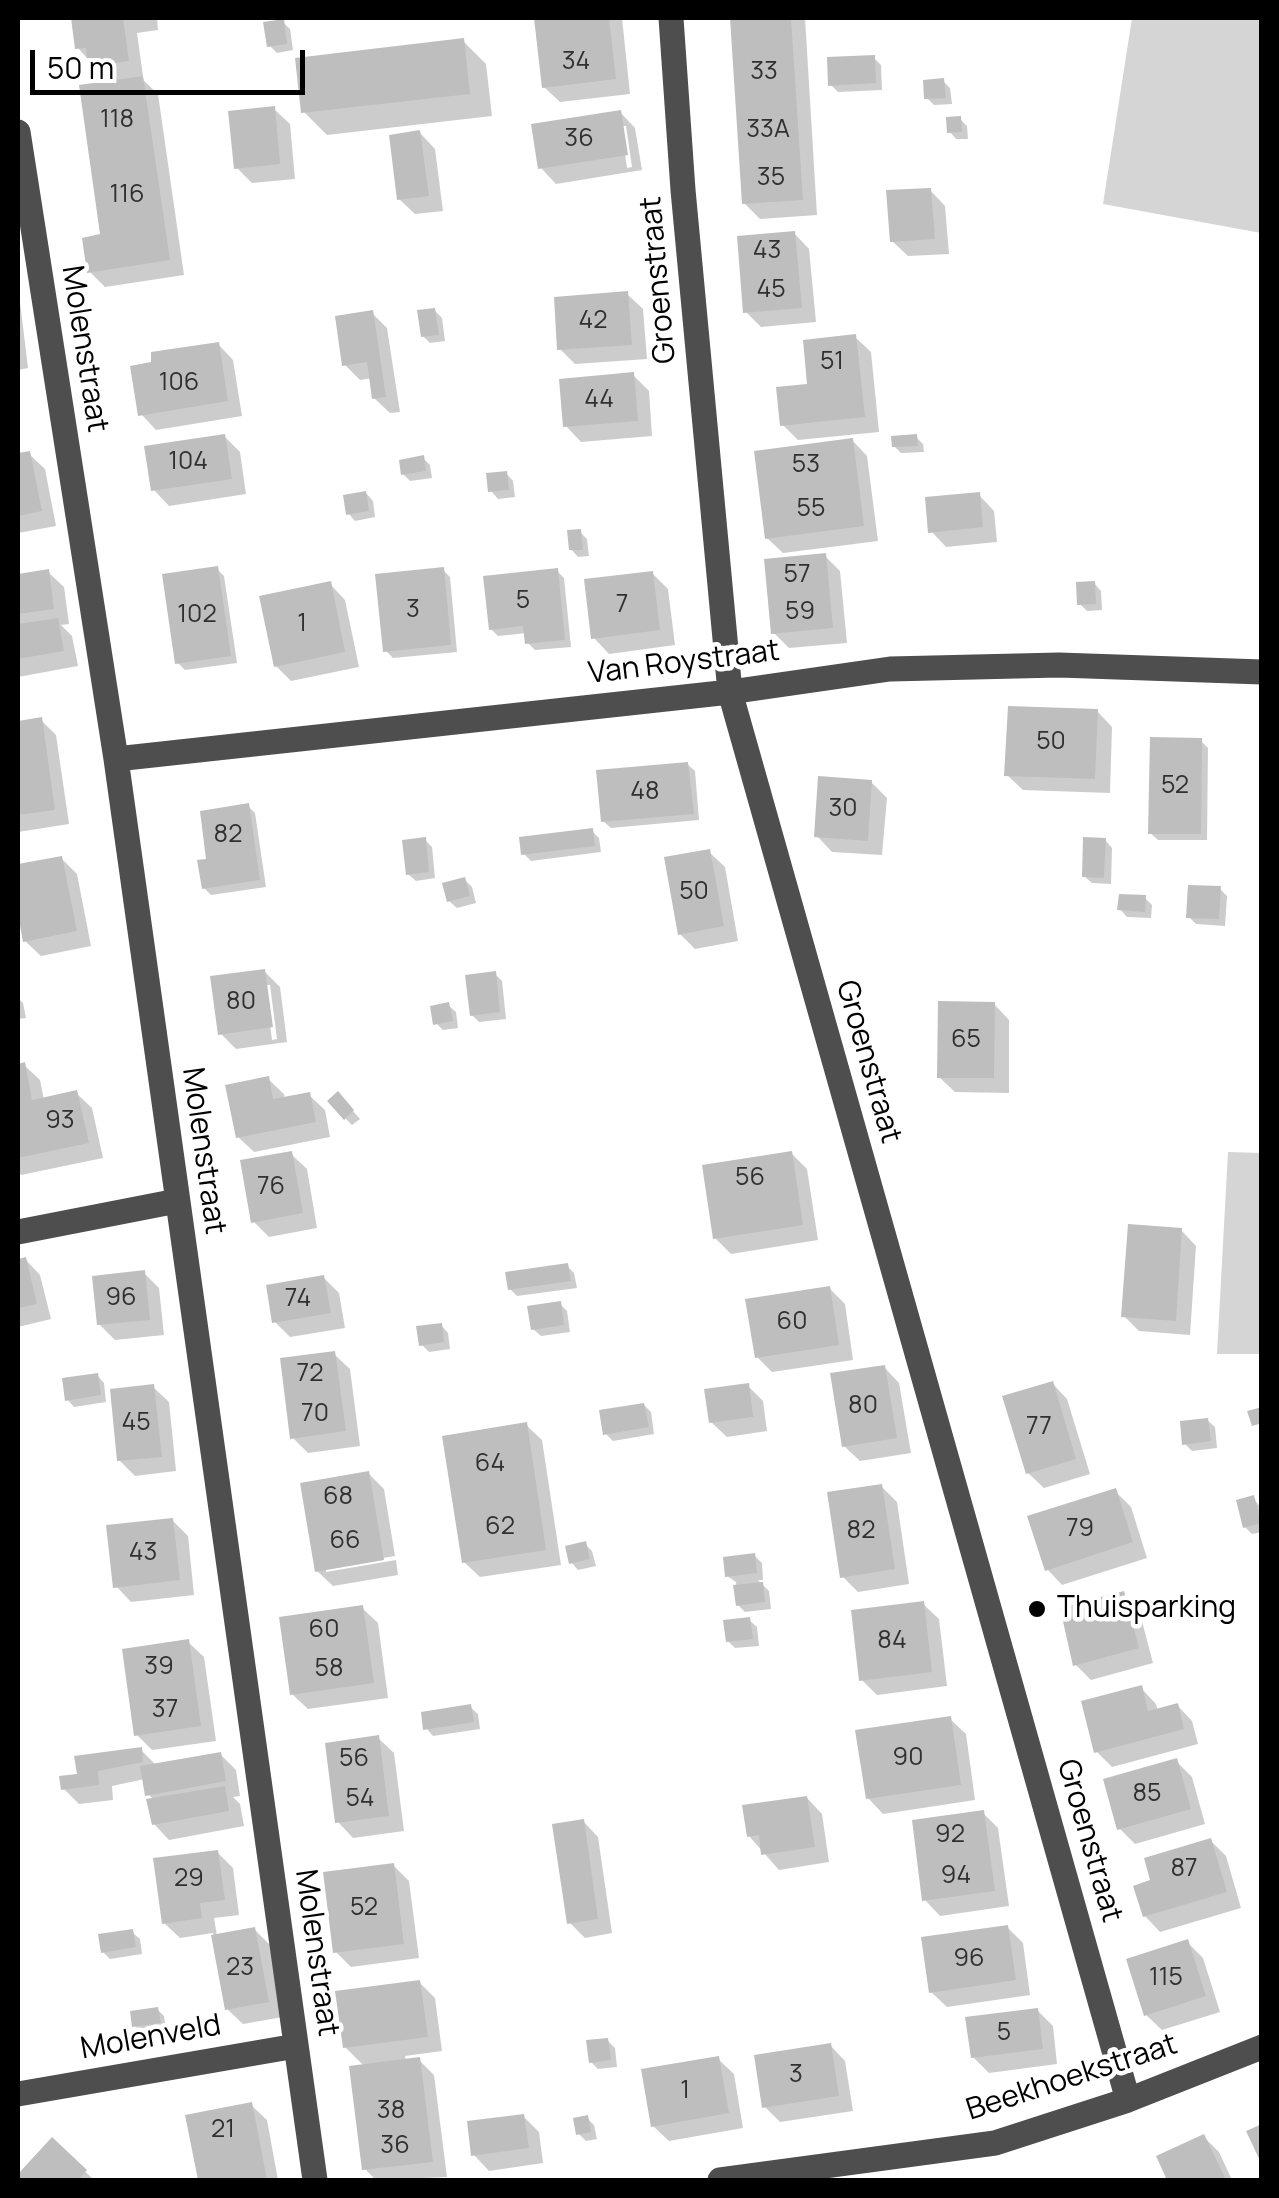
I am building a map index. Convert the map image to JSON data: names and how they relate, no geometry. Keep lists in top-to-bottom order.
{
  "streets": {
    "street": [
      "Groenstraat",
      "Molenstraat",
      "Van Roystraat",
      "Molenveld",
      "Beekhoekstraat"
    ]
  },
  "crossings": [
    ["Groenstraat", "Van Roystraat"],
    ["Groenstraat", "Beekhoekstraat"],
    ["Molenstraat", "Van Roystraat"],
    ["Molenstraat", "Molenveld"]
  ],
  "places": ["Thuisparking"],
  "house_numbers": [
    "34",
    "33",
    "118",
    "33A",
    "36",
    "35",
    "116",
    "43",
    "45",
    "42",
    "51",
    "106",
    "44",
    "104",
    "53",
    "55",
    "57",
    "5",
    "7",
    "3",
    "59",
    "102",
    "1",
    "50",
    "52",
    "48",
    "30",
    "82",
    "50",
    "80",
    "65",
    "93",
    "56",
    "76",
    "96",
    "74",
    "60",
    "72",
    "80",
    "70",
    "45",
    "77",
    "64",
    "68",
    "62",
    "79",
    "82",
    "66",
    "43",
    "60",
    "84",
    "39",
    "58",
    "37",
    "90",
    "56",
    "85",
    "54",
    "92",
    "87",
    "94",
    "29",
    "52",
    "96",
    "23",
    "115",
    "5",
    "3",
    "1",
    "38",
    "21",
    "36"
  ],
  "scale_bar": "50 m"
}
